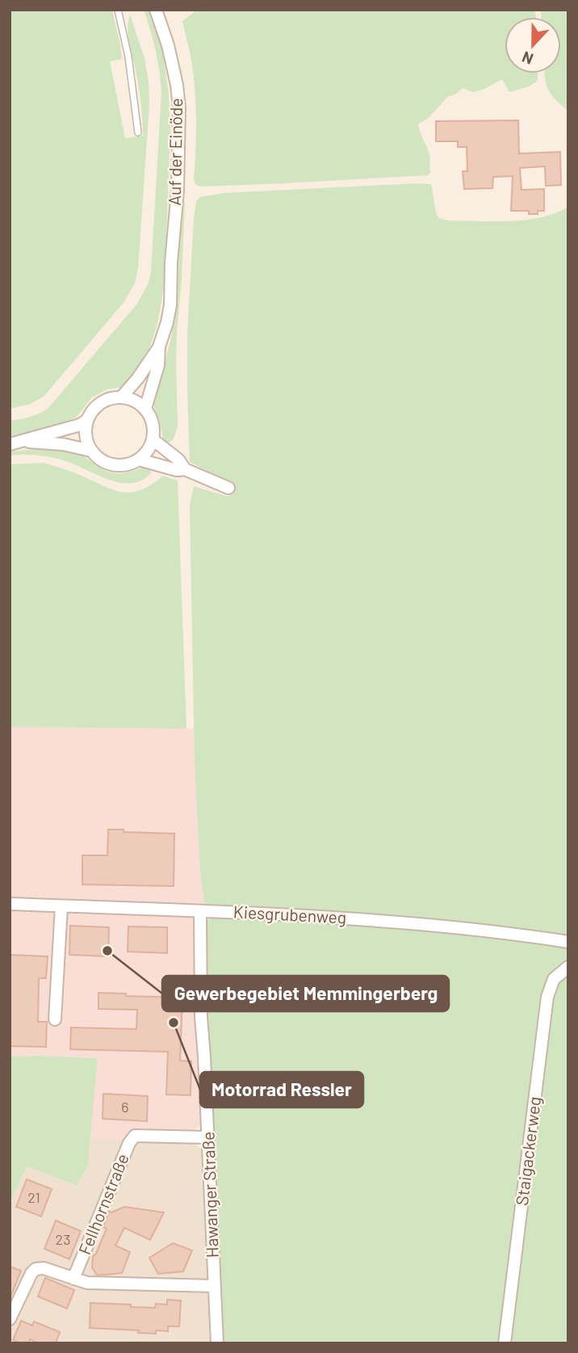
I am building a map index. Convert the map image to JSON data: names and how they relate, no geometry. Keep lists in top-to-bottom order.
{
  "streets": {
    "street": [
      "Auf der Einöde",
      "Kiesgrubenweg",
      "Staigackerweg",
      "Hawanger Straße",
      "Fellhornstraße"
    ]
  },
  "crossings": [
    ["Kiesgrubenweg", "Hawanger Straße"],
    ["Hawanger Straße", "Fellhornstraße"]
  ],
  "places": ["Gewerbegebiet Memmingerberg", "Motorrad Ressler"],
  "house_numbers": ["6", "21", "23"],
  "north": "bottom"
}
